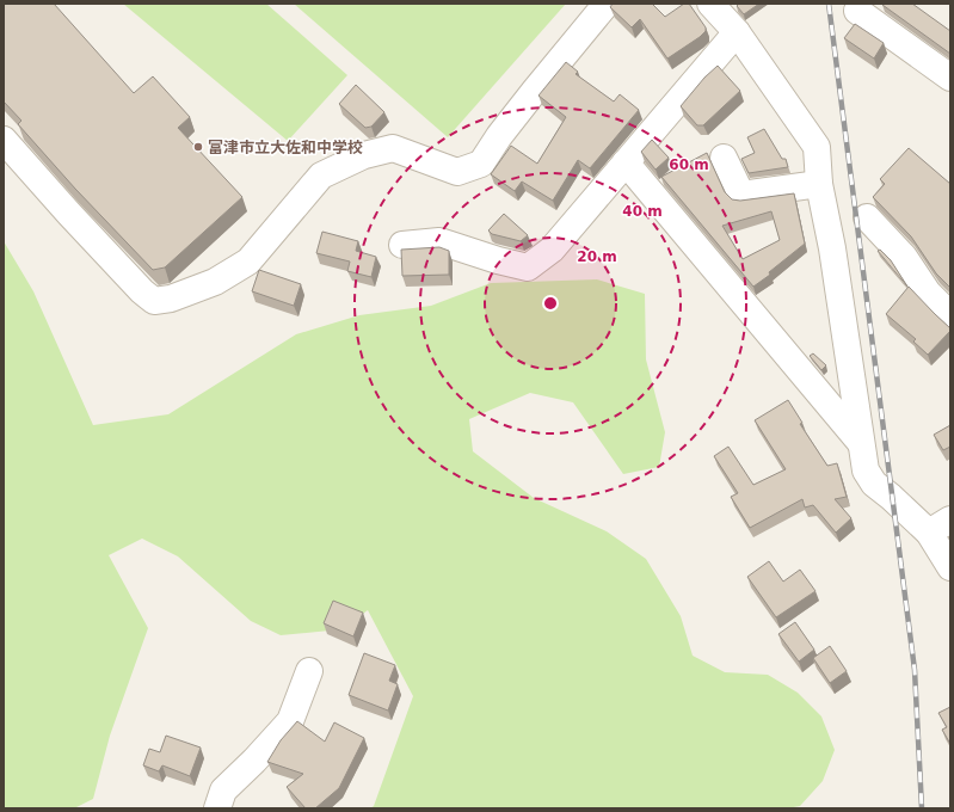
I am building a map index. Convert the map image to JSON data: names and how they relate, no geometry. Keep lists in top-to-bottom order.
{
  "places": ["富津市立大佐和中学校"],
  "rings": ["60 m", "40 m", "20 m"]
}
